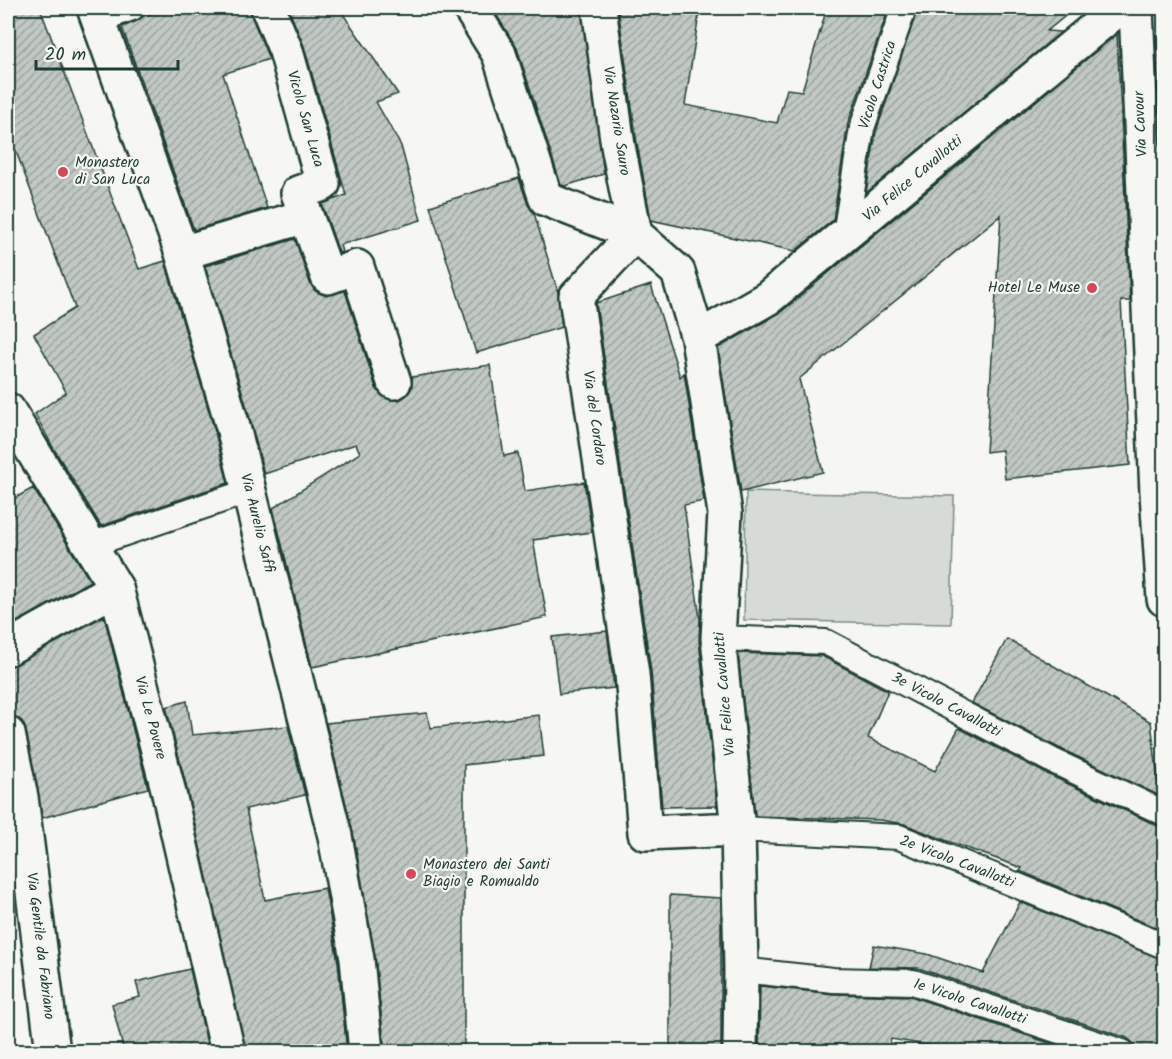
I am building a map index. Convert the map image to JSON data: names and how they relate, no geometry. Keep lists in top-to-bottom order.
{
  "streets": {
    "street": [
      "Vicolo San Luca",
      "Via Nazario Sauro",
      "Via Cavour",
      "Via Felice Cavallotti",
      "Via del Cordaro",
      "Via Aurelio Saffi",
      "Via Le Povere",
      "Via Gentile da Fabriano"
    ],
    "lane": [
      "Vicolo Castrica",
      "3e Vicolo Cavallotti",
      "2e Vicolo Cavallotti",
      "1e Vicolo Cavallotti"
    ]
  },
  "crossings": [
    ["Vicolo Castrica", "Via Felice Cavallotti"],
    ["Via Nazario Sauro", "Via Felice Cavallotti"],
    ["Via Nazario Sauro", "Via del Cordaro"],
    ["Via Felice Cavallotti", "Via del Cordaro"],
    ["Via Felice Cavallotti", "3e Vicolo Cavallotti"],
    ["Via Felice Cavallotti", "2e Vicolo Cavallotti"],
    ["Via Felice Cavallotti", "1e Vicolo Cavallotti"],
    ["Via del Cordaro", "2e Vicolo Cavallotti"]
  ],
  "places": ["Monastero di San Luca", "Hotel Le Muse", "Monastero dei Santi Biagio e Romualdo"],
  "scale_bar": "20 m"
}
